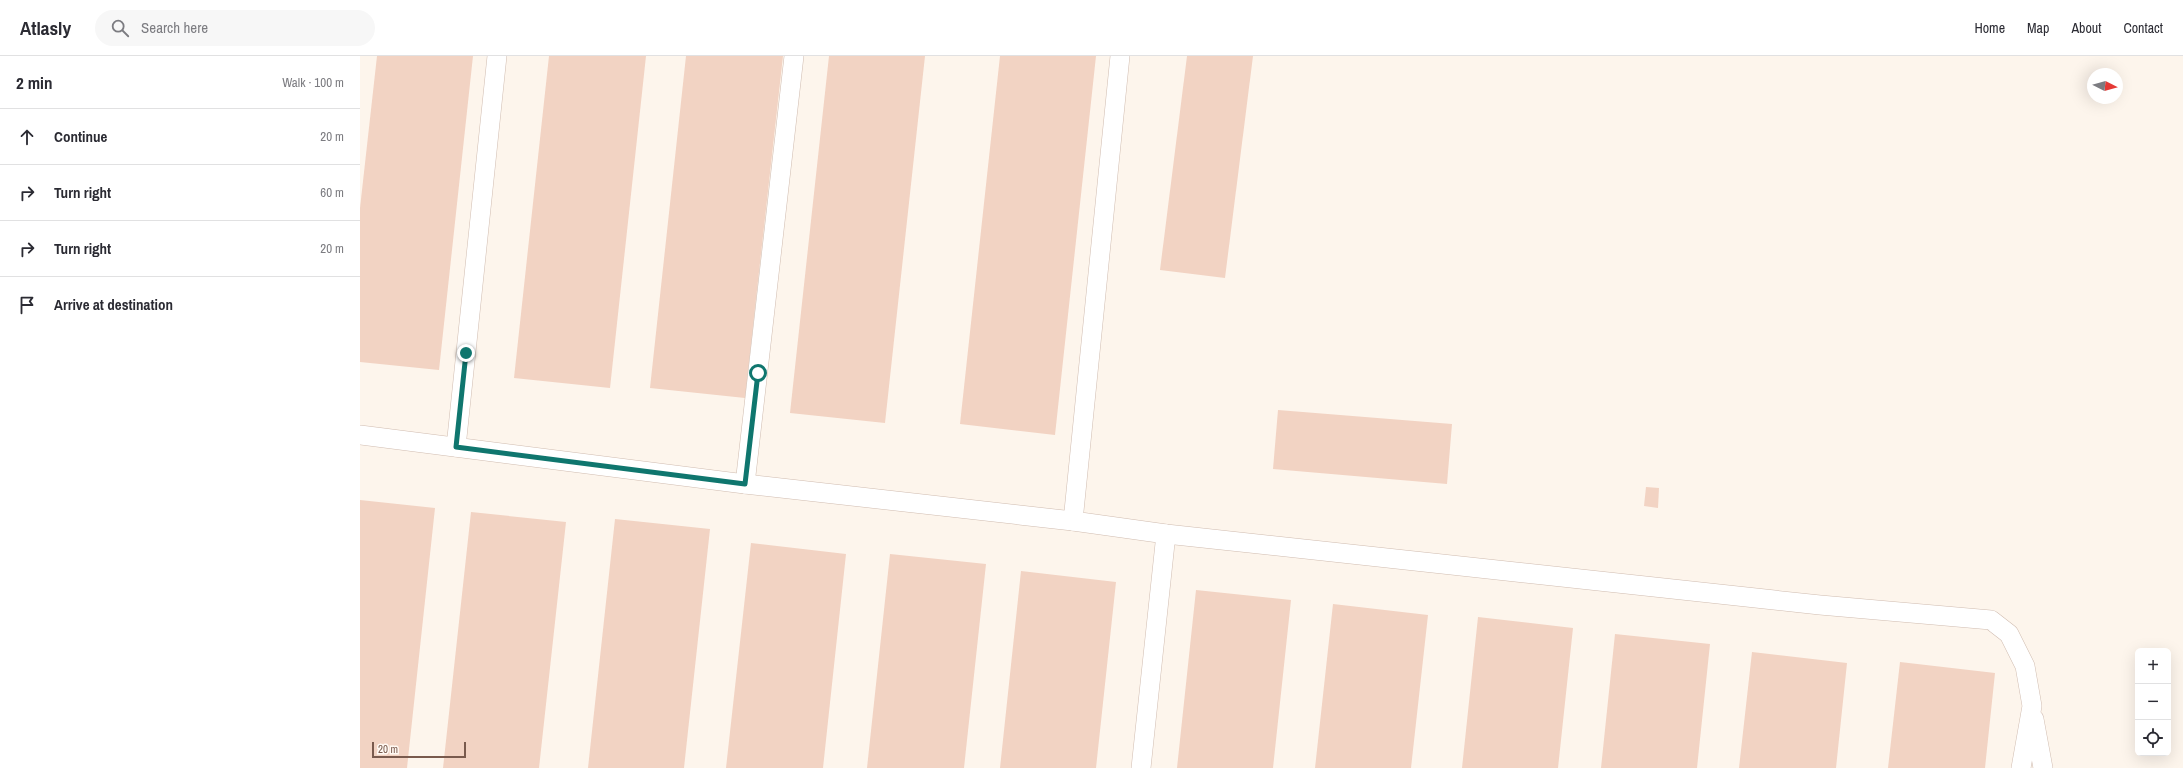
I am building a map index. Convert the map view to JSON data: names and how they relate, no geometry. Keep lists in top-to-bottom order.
{
  "scale_bar": "20 m",
  "north": "right",
  "page": {
    "header": "Atlasly",
    "search": "Search here",
    "nav": [
      "Home",
      "Map",
      "About",
      "Contact"
    ],
    "heading": ["2 min", "Walk · 100 m"],
    "list": [
      ["Continue", "20 m"],
      ["Turn right", "60 m"],
      ["Turn right", "20 m"],
      "Arrive at destination"
    ],
    "map_buttons": ["+", "−"],
    "scale": "20 m"
  }
}
